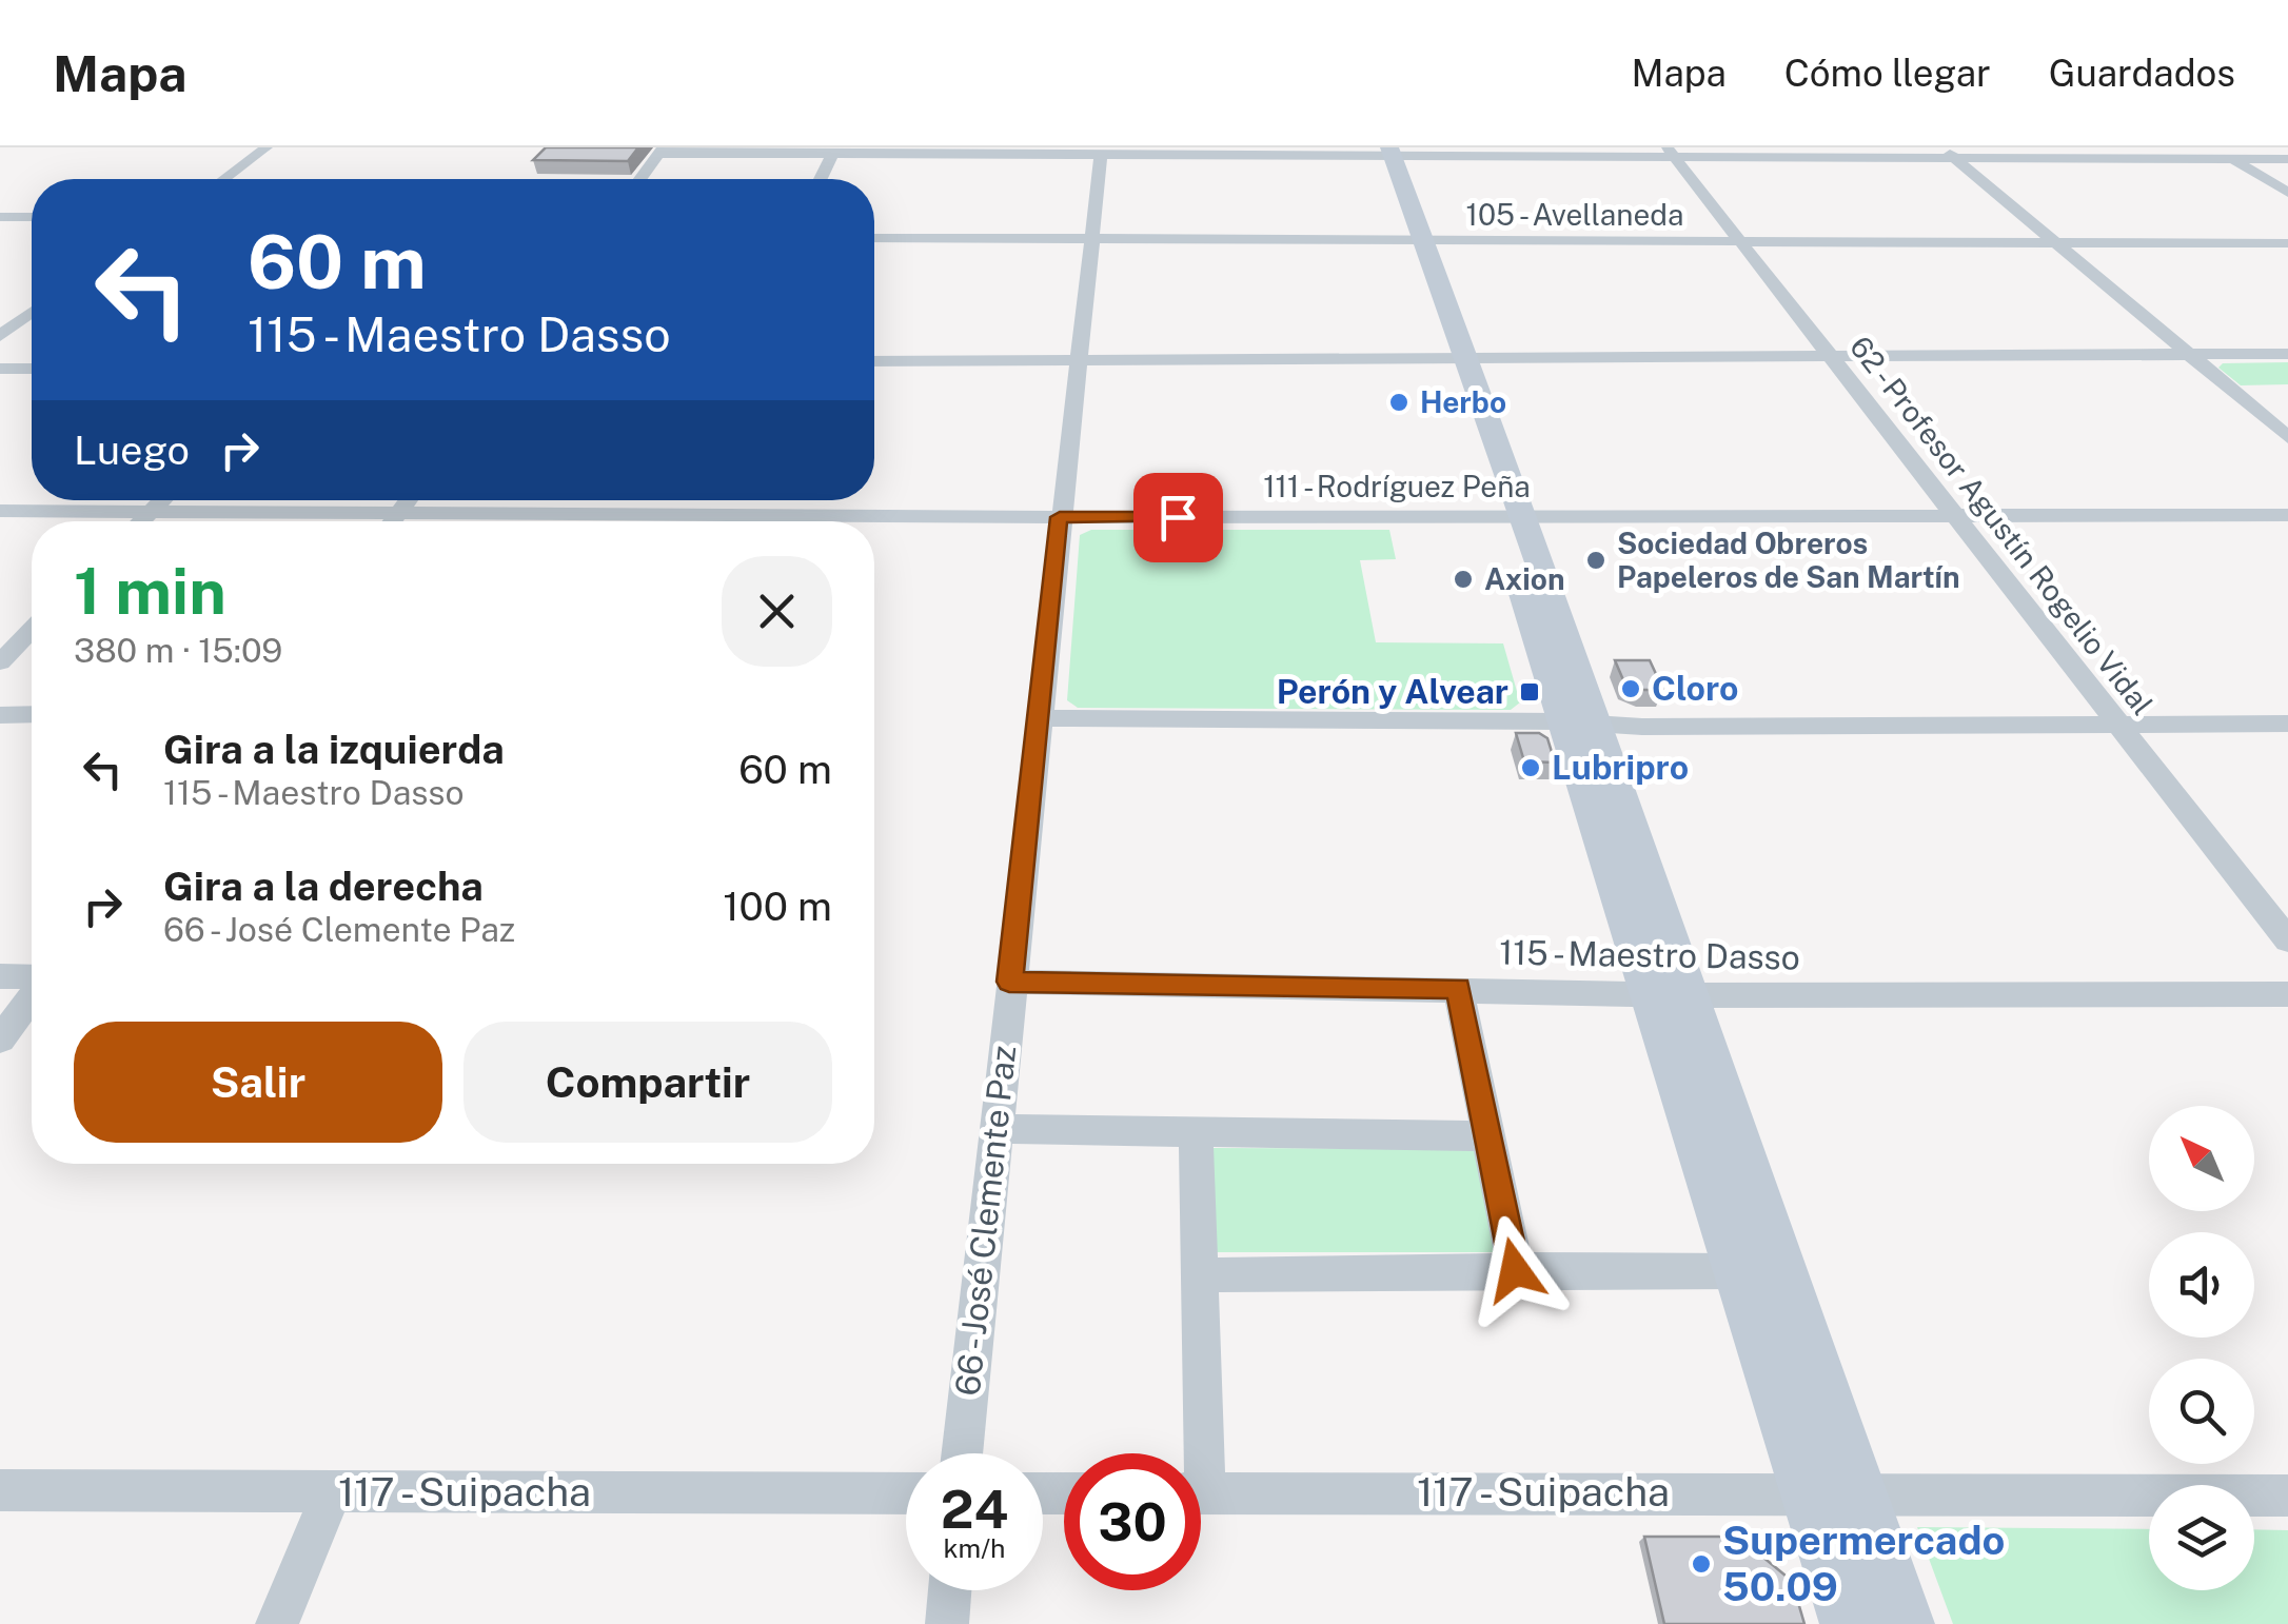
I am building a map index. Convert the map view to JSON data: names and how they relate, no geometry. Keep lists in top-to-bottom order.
{
  "streets": {
    "street": [
      "105 - Avellaneda",
      "111 - Rodríguez Peña",
      "62 - Profesor Agustín Rogelio Vidal",
      "115 - Maestro Dasso",
      "66 - José Clemente Paz",
      "117 - Suipacha"
    ]
  },
  "crossings": [
    ["105 - Avellaneda", "62 - Profesor Agustín Rogelio Vidal"],
    ["105 - Avellaneda", "66 - José Clemente Paz"],
    ["111 - Rodríguez Peña", "62 - Profesor Agustín Rogelio Vidal"],
    ["111 - Rodríguez Peña", "66 - José Clemente Paz"],
    ["115 - Maestro Dasso", "66 - José Clemente Paz"]
  ],
  "places": {
    "other": [
      "Herbo",
      "Sociedad Obreros Papeleros de San Martín",
      "Axion",
      "Cloro",
      "Lubripro",
      "Supermercado 50.09"
    ],
    "transit": ["Perón y Alvear"]
  },
  "north": "top left",
  "page": {
    "header": "Mapa",
    "nav": ["Mapa", "Cómo llegar", "Guardados"],
    "turn": ["60 m", "115 - Maestro Dasso"],
    "then": "Luego",
    "heading": ["1 min", "380 m · 15:09"],
    "list": [
      {
        "name": "Gira a la izquierda",
        "note": "115 - Maestro Dasso",
        "value": "60 m"
      },
      {
        "name": "Gira a la derecha",
        "note": "66 - José Clemente Paz",
        "value": "100 m"
      }
    ],
    "buttons": ["Salir", "Compartir"],
    "speed": "24 km/h",
    "limit": "30"
  }
}
